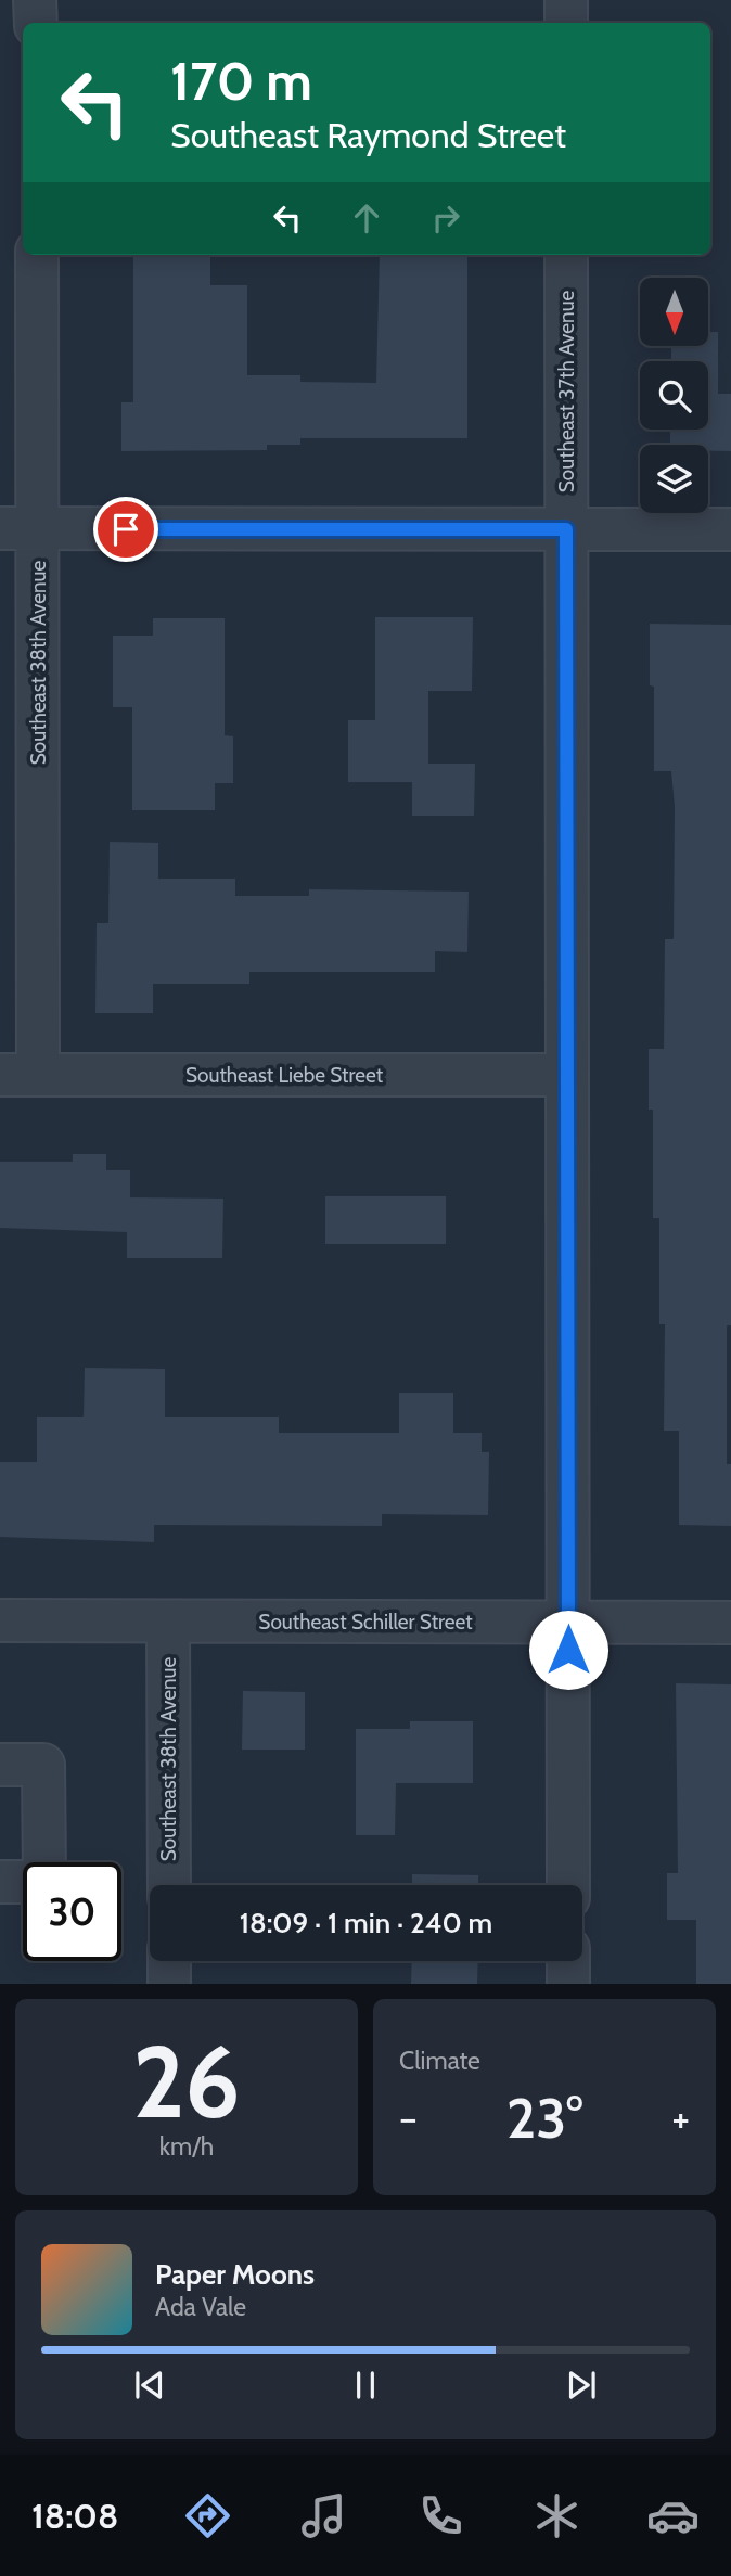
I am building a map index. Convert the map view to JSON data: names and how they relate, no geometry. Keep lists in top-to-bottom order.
{
  "streets": {
    "street": [
      "Southeast 37th Avenue",
      "Southeast 38th Avenue",
      "Southeast Liebe Street",
      "Southeast Schiller Street"
    ]
  },
  "crossings": [
    ["Southeast 37th Avenue", "Southeast Liebe Street"],
    ["Southeast 37th Avenue", "Southeast Schiller Street"],
    ["Southeast 38th Avenue", "Southeast Liebe Street"],
    ["Southeast 38th Avenue", "Southeast Schiller Street"]
  ],
  "north": "bottom",
  "page": {
    "turn": ["170 m", "Southeast Raymond Street"],
    "limit": "30",
    "trip": "18:09 · 1 min · 240 m",
    "tile": [
      ["26", "km/h"],
      "Climate"
    ],
    "heat": ["−", "23°", "+"],
    "song": ["Paper Moons", "Ada Vale"],
    "tabs": "18:08"
  }
}
